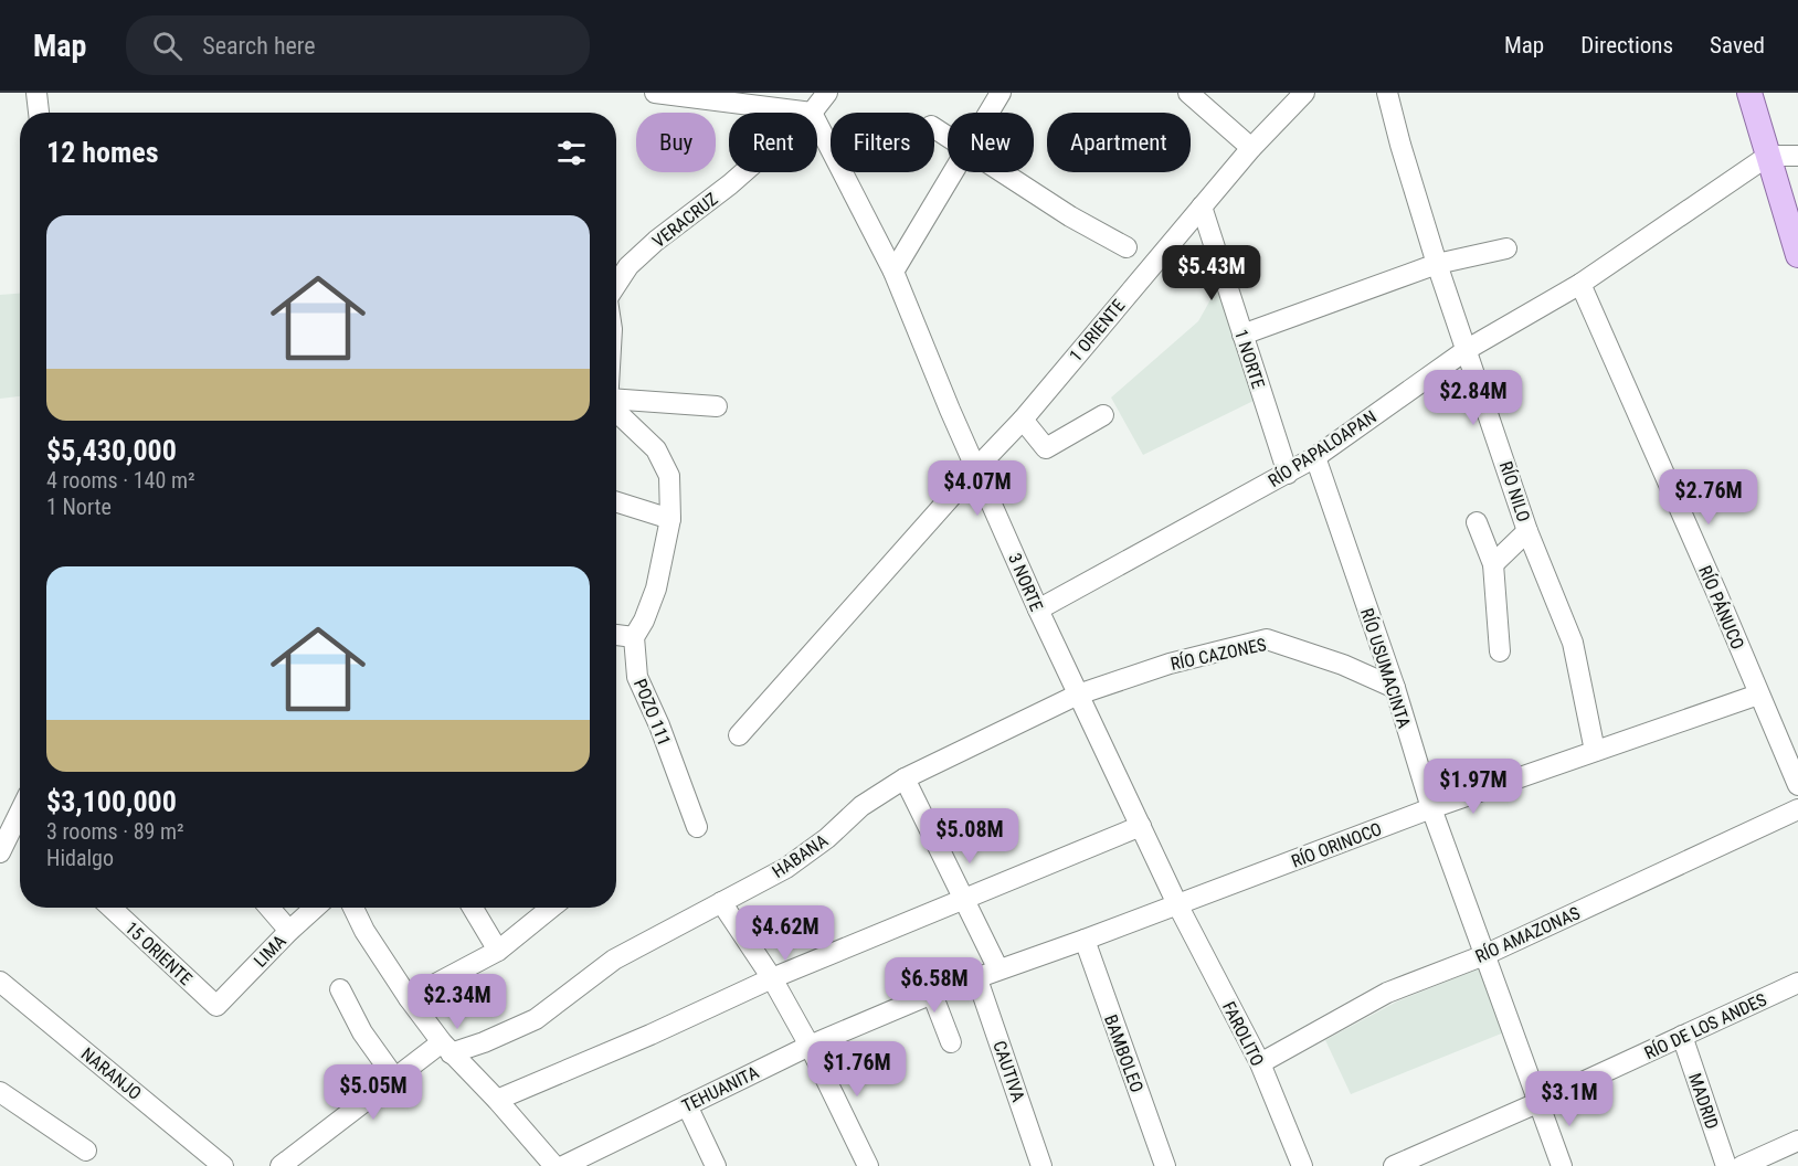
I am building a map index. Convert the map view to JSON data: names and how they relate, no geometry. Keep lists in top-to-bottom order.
{
  "streets": {
    "street": [
      "VERACRUZ",
      "1 ORIENTE",
      "1 NORTE",
      "RÍO PAPALOAPAN",
      "RÍO NILO",
      "3 NORTE",
      "RÍO PÁNUCO",
      "RÍO CAZONES",
      "RÍO USUMACINTA",
      "POZO 111",
      "RÍO ORINOCO",
      "HABANA",
      "RÍO AMAZONAS",
      "LIMA",
      "15 ORIENTE",
      "RÍO DE LOS ANDES",
      "FAROLITO",
      "BAMBOLEO",
      "CAUTIVA",
      "NARANJO",
      "TEHUANITA",
      "MADRID"
    ]
  },
  "crossings": [
    ["1 ORIENTE", "1 NORTE"],
    ["1 ORIENTE", "3 NORTE"],
    ["1 NORTE", "RÍO PAPALOAPAN"],
    ["RÍO PAPALOAPAN", "RÍO NILO"],
    ["RÍO PAPALOAPAN", "3 NORTE"],
    ["RÍO PAPALOAPAN", "RÍO PÁNUCO"],
    ["RÍO PAPALOAPAN", "RÍO USUMACINTA"],
    ["RÍO NILO", "RÍO ORINOCO"],
    ["3 NORTE", "RÍO CAZONES"],
    ["3 NORTE", "RÍO ORINOCO"],
    ["3 NORTE", "HABANA"],
    ["3 NORTE", "FAROLITO"],
    ["3 NORTE", "TEHUANITA"],
    ["RÍO PÁNUCO", "RÍO ORINOCO"],
    ["RÍO CAZONES", "RÍO USUMACINTA"],
    ["RÍO CAZONES", "HABANA"],
    ["RÍO USUMACINTA", "RÍO ORINOCO"],
    ["RÍO USUMACINTA", "RÍO AMAZONAS"],
    ["RÍO USUMACINTA", "RÍO DE LOS ANDES"],
    ["RÍO ORINOCO", "FAROLITO"],
    ["RÍO ORINOCO", "TEHUANITA"],
    ["RÍO AMAZONAS", "FAROLITO"],
    ["LIMA", "15 ORIENTE"],
    ["RÍO DE LOS ANDES", "MADRID"],
    ["FAROLITO", "TEHUANITA"],
    ["BAMBOLEO", "TEHUANITA"],
    ["CAUTIVA", "TEHUANITA"]
  ],
  "page": {
    "header": "Map",
    "search": "Search here",
    "nav": ["Map", "Directions", "Saved"],
    "chip": [
      "Buy",
      "Rent",
      "Filters",
      "New",
      "Apartment"
    ],
    "heading": "12 homes",
    "list": [
      {
        "name": "$5,430,000",
        "note": "4 rooms · 140 m² · 1 Norte"
      },
      {
        "name": "$3,100,000",
        "note": "3 rooms · 89 m² · Hidalgo"
      }
    ],
    "price": [
      "$5.43M",
      "$2.84M",
      "$4.07M",
      "$2.76M",
      "$1.97M",
      "$5.08M",
      "$4.62M",
      "$6.58M",
      "$2.34M",
      "$1.76M",
      "$5.05M",
      "$3.1M"
    ]
  }
}
